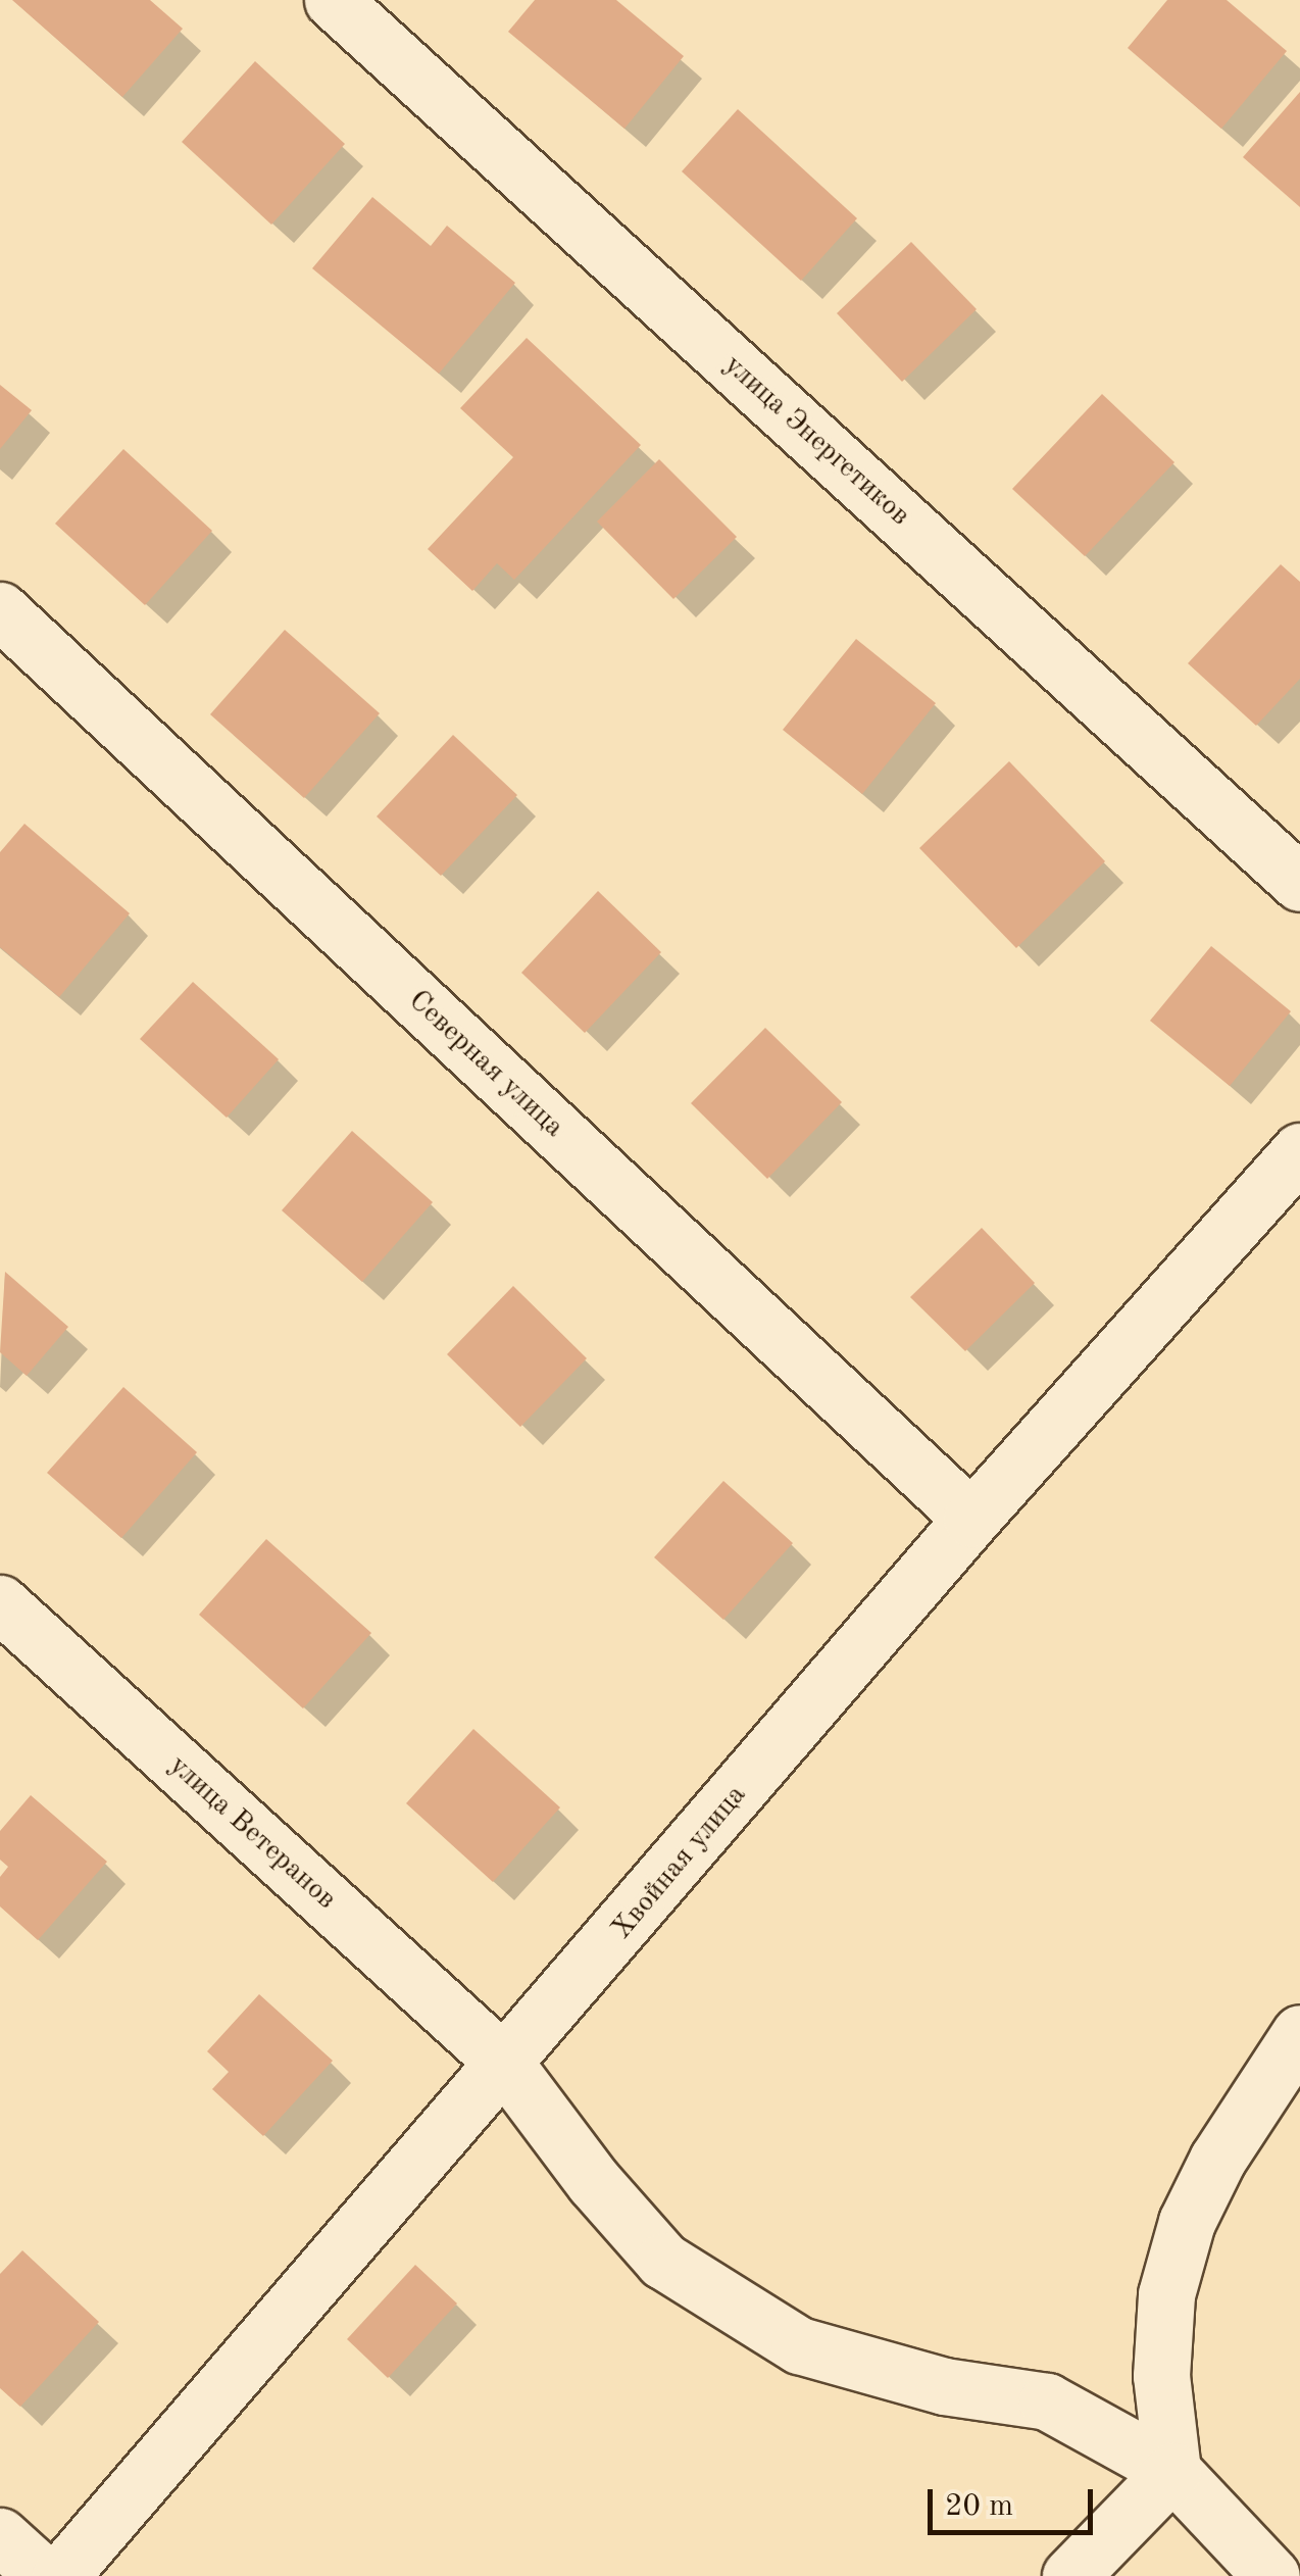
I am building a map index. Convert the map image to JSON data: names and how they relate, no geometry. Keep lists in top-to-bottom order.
{
  "streets": {
    "street": [
      "улица Энергетиков",
      "Северная улица",
      "улица Ветеранов",
      "Хвойная улица"
    ]
  },
  "crossings": [
    ["Северная улица", "Хвойная улица"],
    ["улица Ветеранов", "Хвойная улица"]
  ],
  "scale_bar": "20 m"
}
